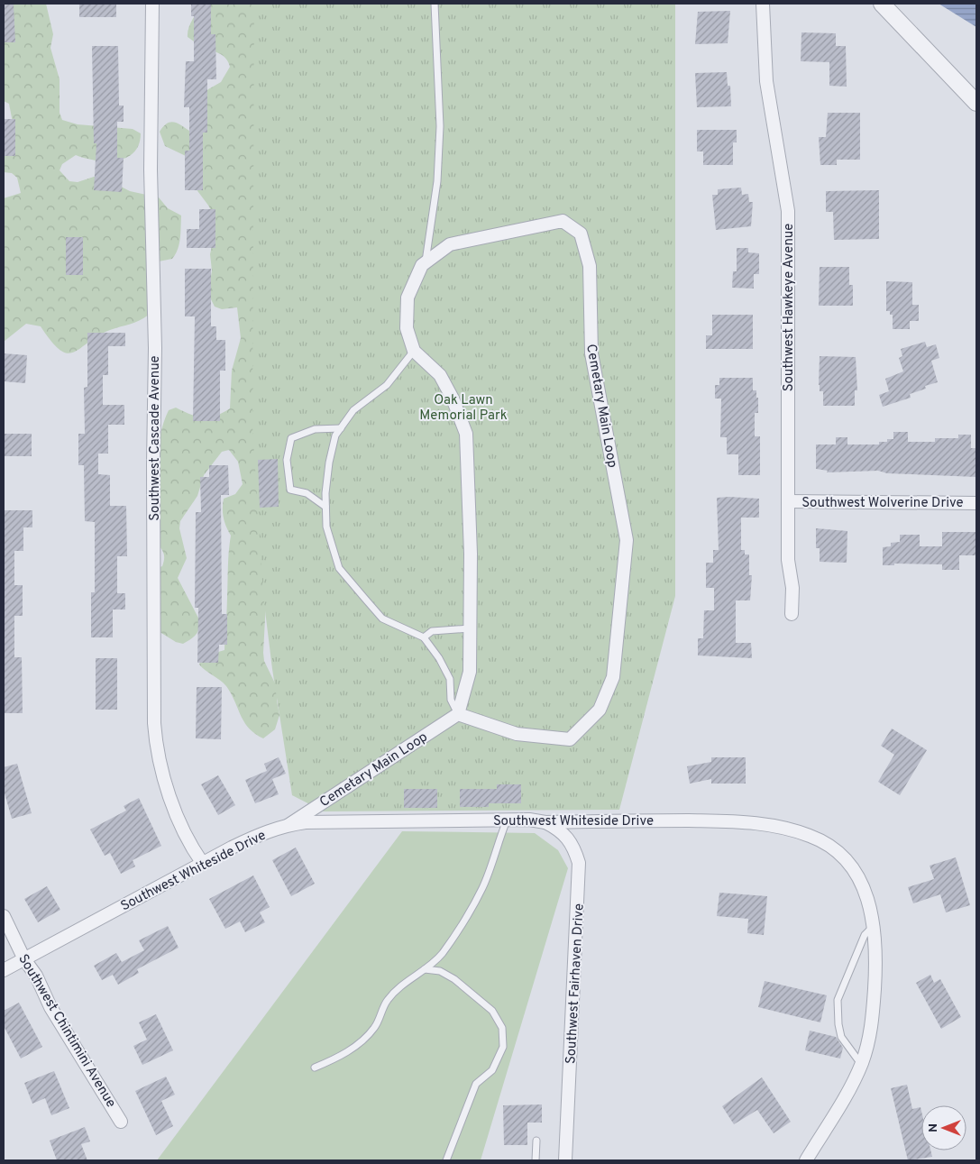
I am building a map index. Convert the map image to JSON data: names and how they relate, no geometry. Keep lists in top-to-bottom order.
{
  "streets": {
    "street": [
      "Southwest Hawkeye Avenue",
      "Cemetary Main Loop",
      "Southwest Cascade Avenue",
      "Southwest Wolverine Drive",
      "Southwest Whiteside Drive",
      "Southwest Fairhaven Drive",
      "Southwest Chintimini Avenue"
    ]
  },
  "crossings": [
    ["Southwest Hawkeye Avenue", "Southwest Wolverine Drive"],
    ["Cemetary Main Loop", "Southwest Whiteside Drive"],
    ["Southwest Cascade Avenue", "Southwest Whiteside Drive"],
    ["Southwest Whiteside Drive", "Southwest Fairhaven Drive"],
    ["Southwest Whiteside Drive", "Southwest Chintimini Avenue"]
  ],
  "parks": ["Oak Lawn Memorial Park"],
  "north": "left"
}
